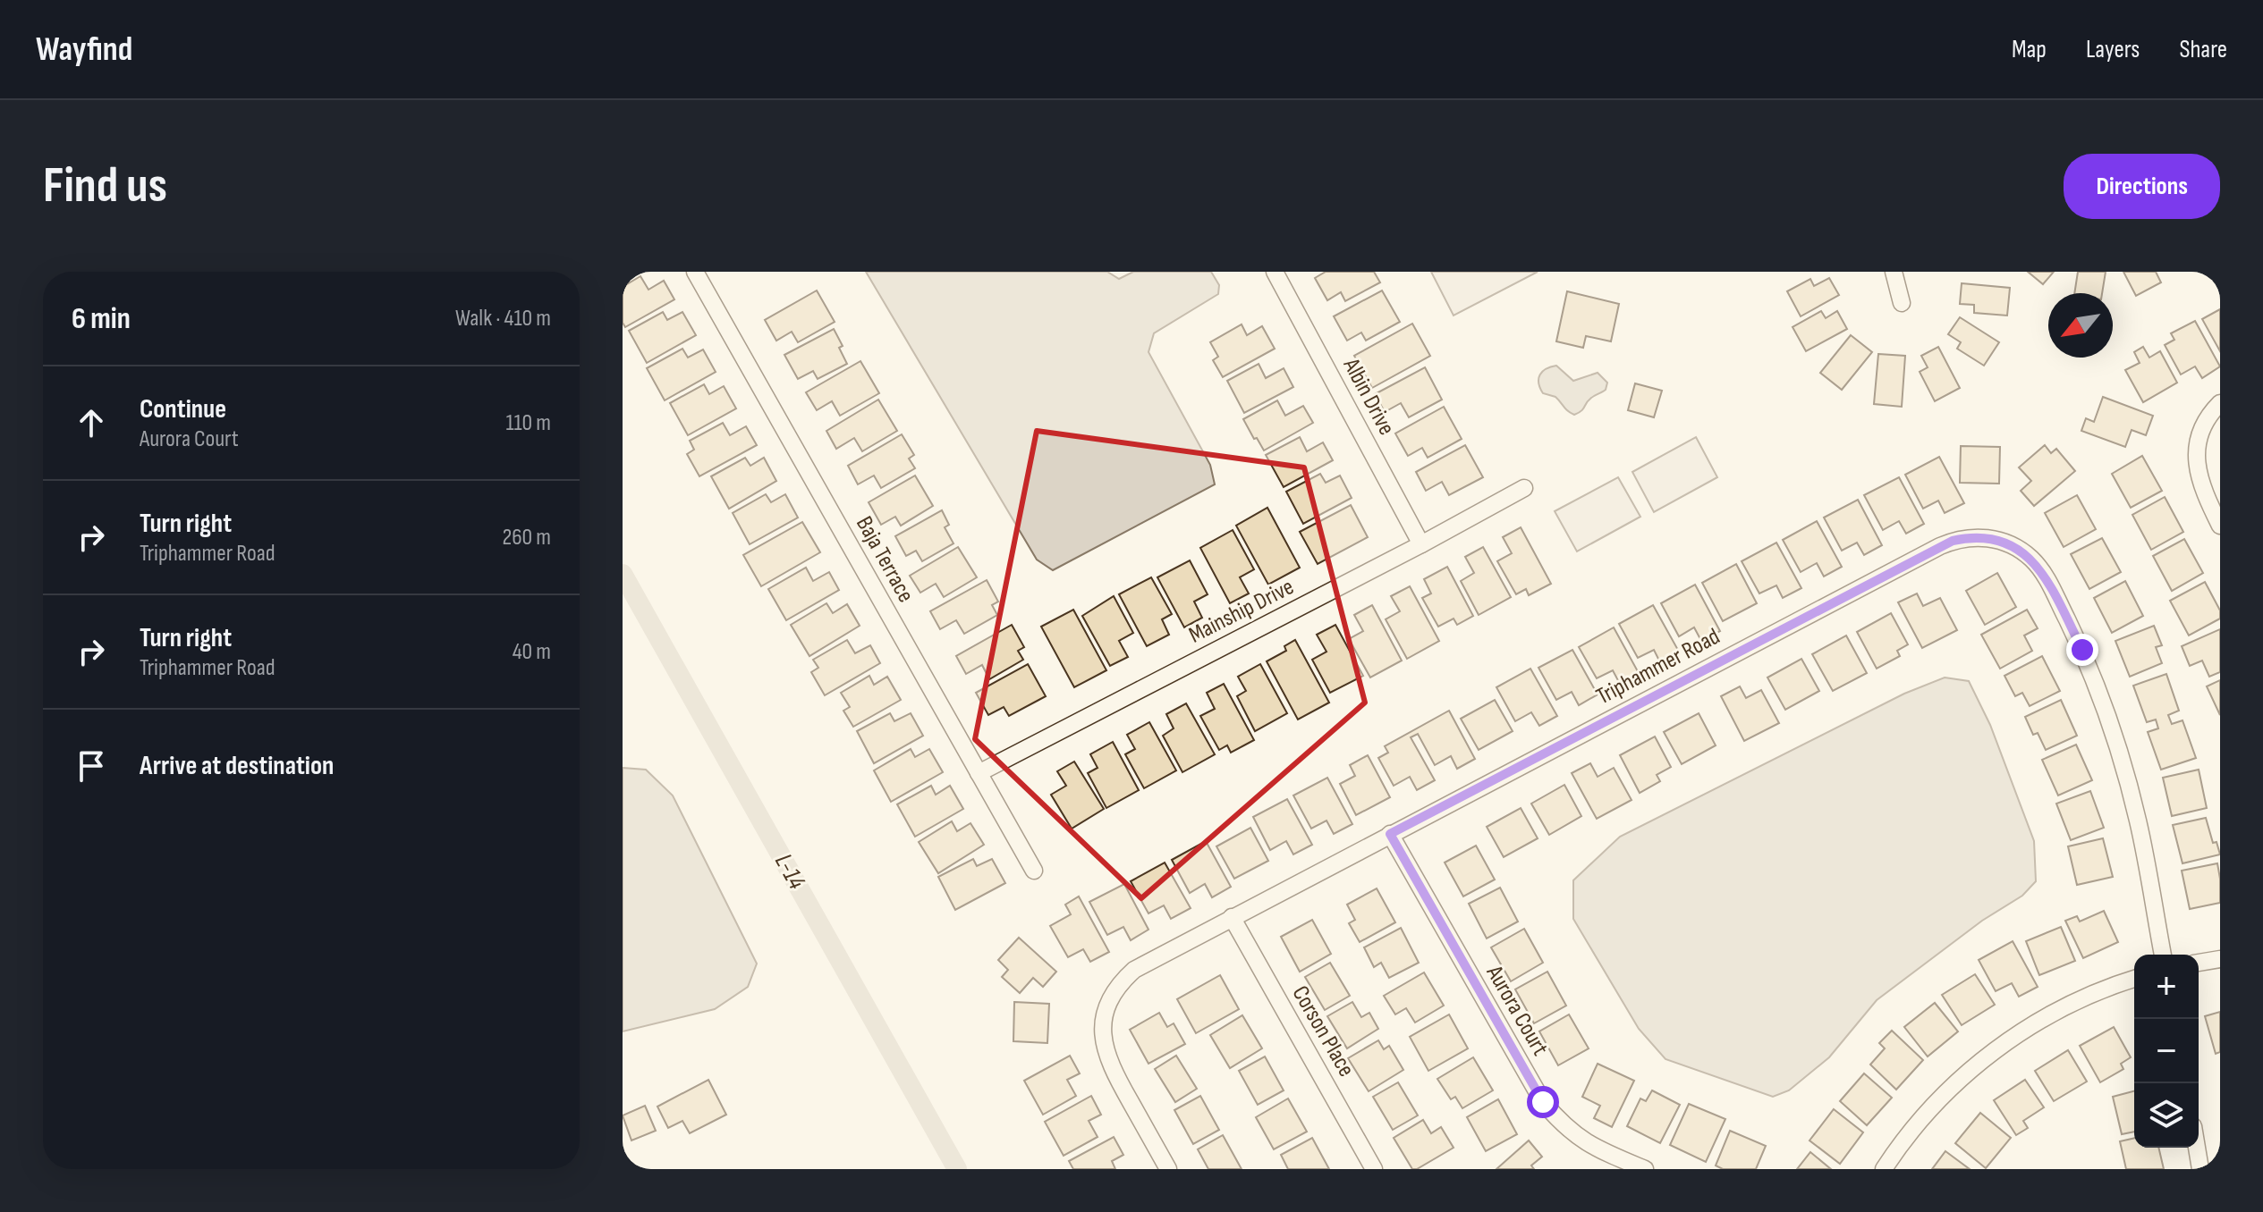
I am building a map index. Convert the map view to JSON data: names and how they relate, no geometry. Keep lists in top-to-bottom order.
{
  "streets": {
    "street": [
      "Albin Drive",
      "Baja Terrace",
      "Mainship Drive",
      "Triphammer Road",
      "Aurora Court",
      "Corson Place"
    ]
  },
  "crossings": [
    ["Albin Drive", "Mainship Drive"],
    ["Baja Terrace", "Mainship Drive"],
    ["Triphammer Road", "Aurora Court"],
    ["Triphammer Road", "Corson Place"]
  ],
  "water": ["L-14"],
  "north": "bottom left",
  "page": {
    "header": "Wayfind",
    "nav": ["Map", "Layers", "Share"],
    "buttons": "Directions",
    "title": "Find us",
    "heading": ["6 min", "Walk · 410 m"],
    "list": [
      ["Continue", "Aurora Court", "110 m"],
      ["Turn right", "Triphammer Road", "260 m"],
      ["Turn right", "Triphammer Road", "40 m"],
      "Arrive at destination"
    ],
    "map_buttons": ["+", "−"]
  }
}
